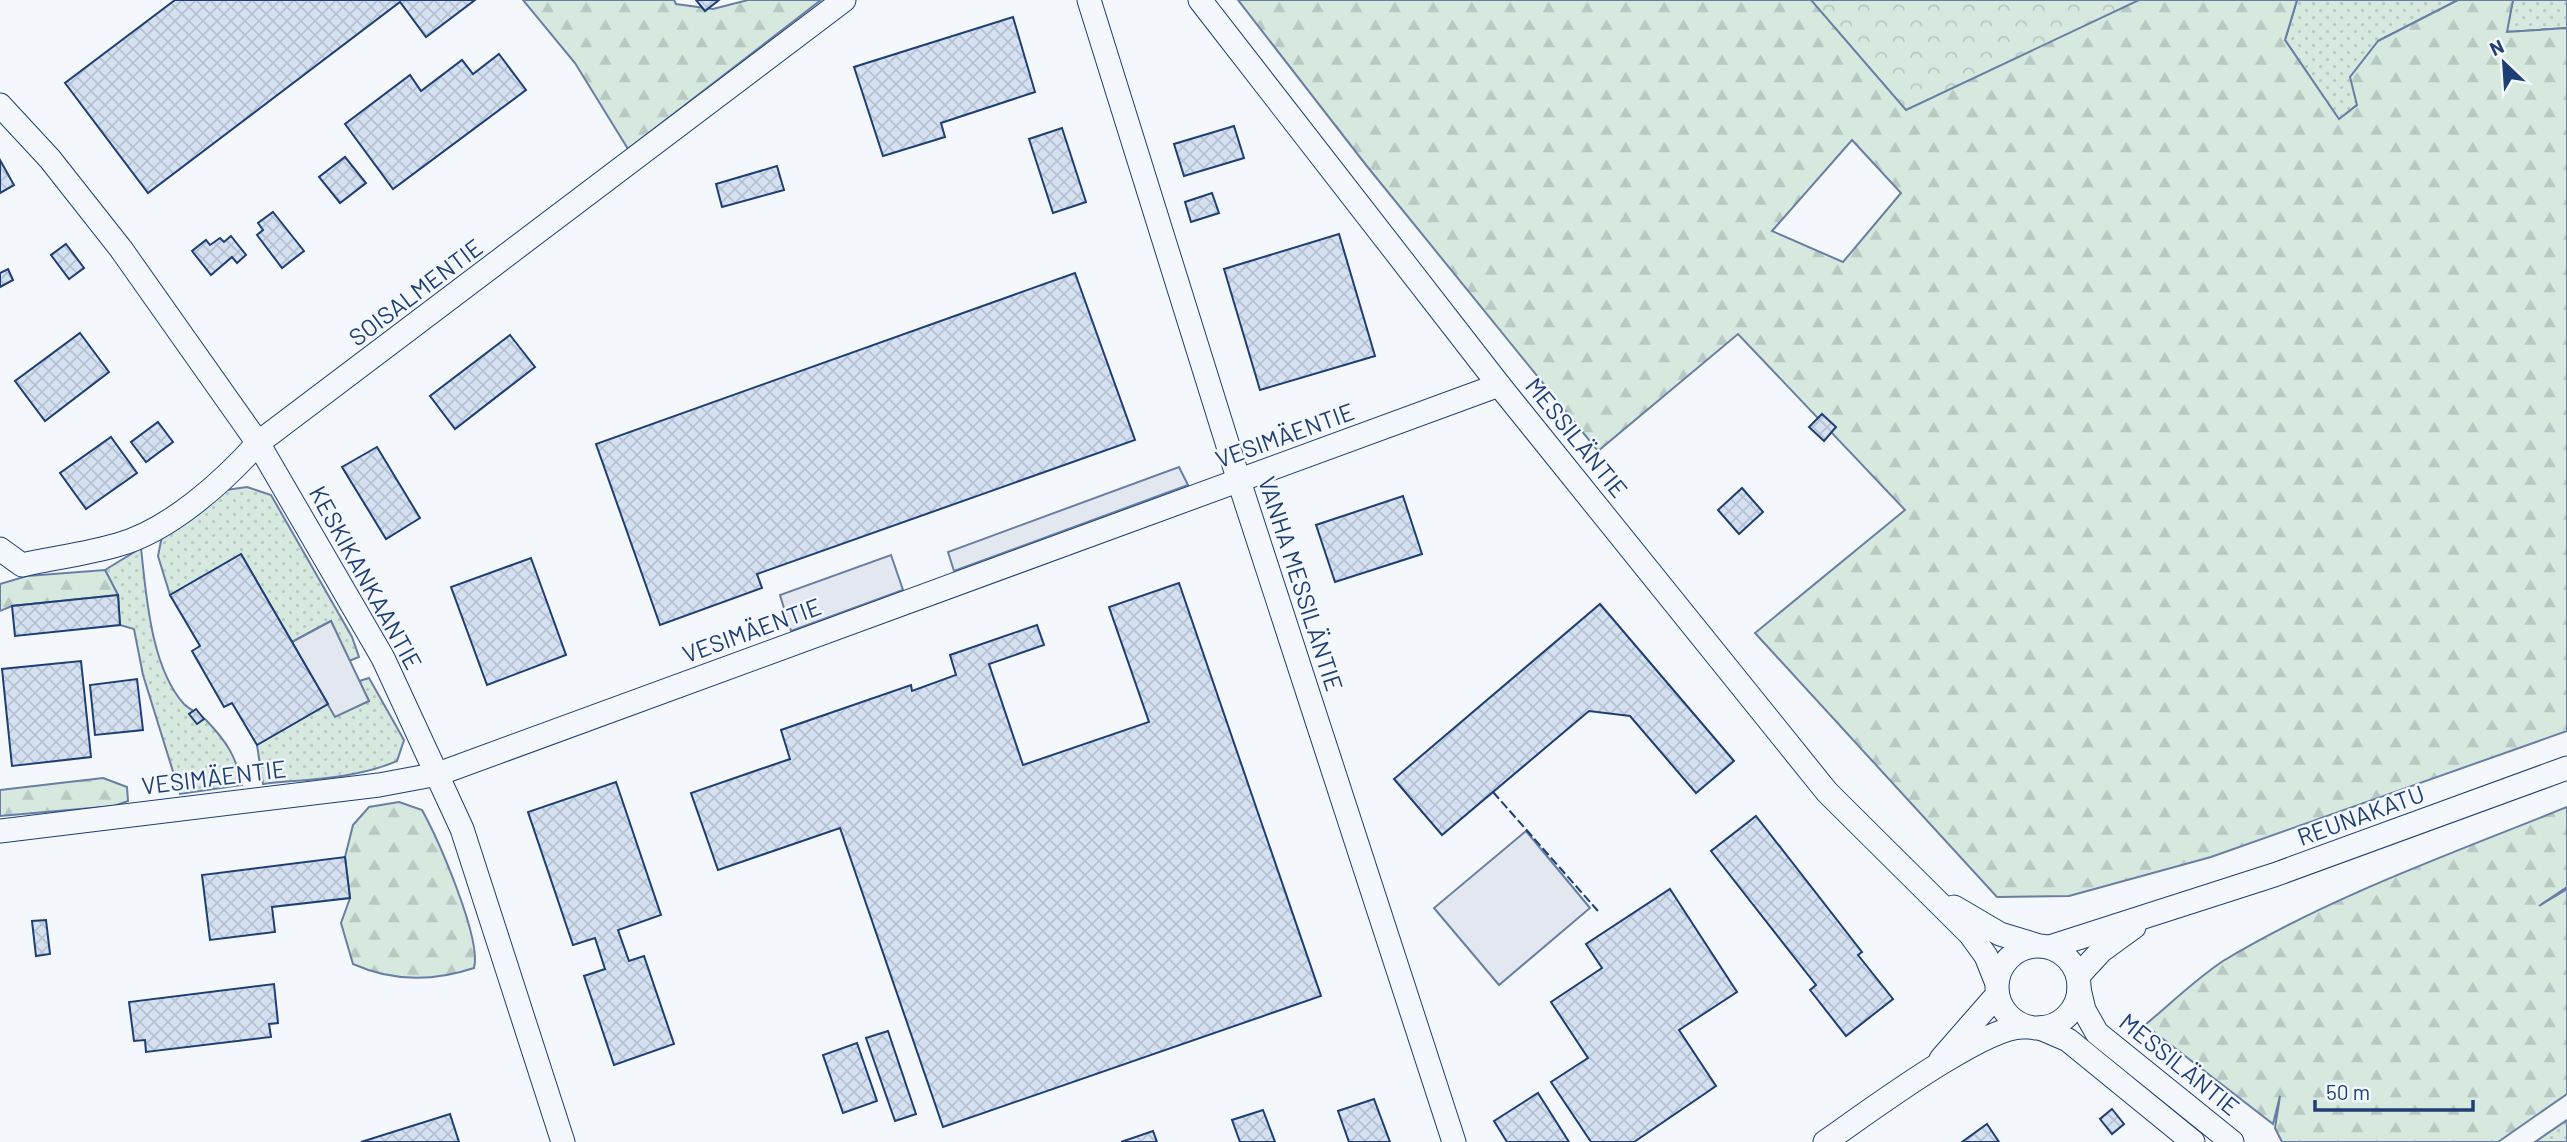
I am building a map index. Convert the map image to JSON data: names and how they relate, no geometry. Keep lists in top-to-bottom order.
{
  "streets": {
    "street": [
      "SOISALMENTIE",
      "VESIMÄENTIE",
      "MESSILÄNTIE",
      "KESKIKANKAANTIE",
      "VANHA MESSILÄNTIE",
      "REUNAKATU"
    ]
  },
  "crossings": [
    ["SOISALMENTIE", "KESKIKANKAANTIE"],
    ["VESIMÄENTIE", "MESSILÄNTIE"],
    ["VESIMÄENTIE", "KESKIKANKAANTIE"],
    ["VESIMÄENTIE", "VANHA MESSILÄNTIE"],
    ["MESSILÄNTIE", "REUNAKATU"]
  ],
  "scale_bar": "50 m",
  "north": "top left"
}
